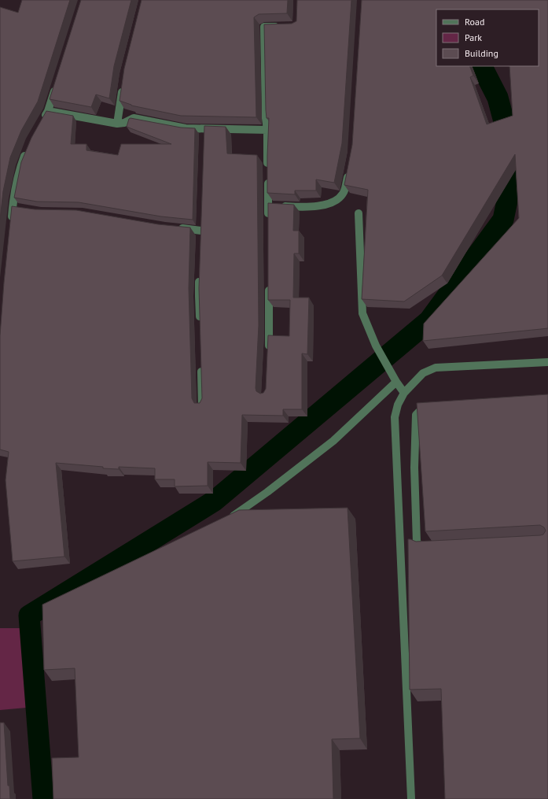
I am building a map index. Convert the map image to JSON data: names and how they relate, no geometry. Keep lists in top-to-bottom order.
{
  "legend": ["Road", "Park", "Building"]
}
